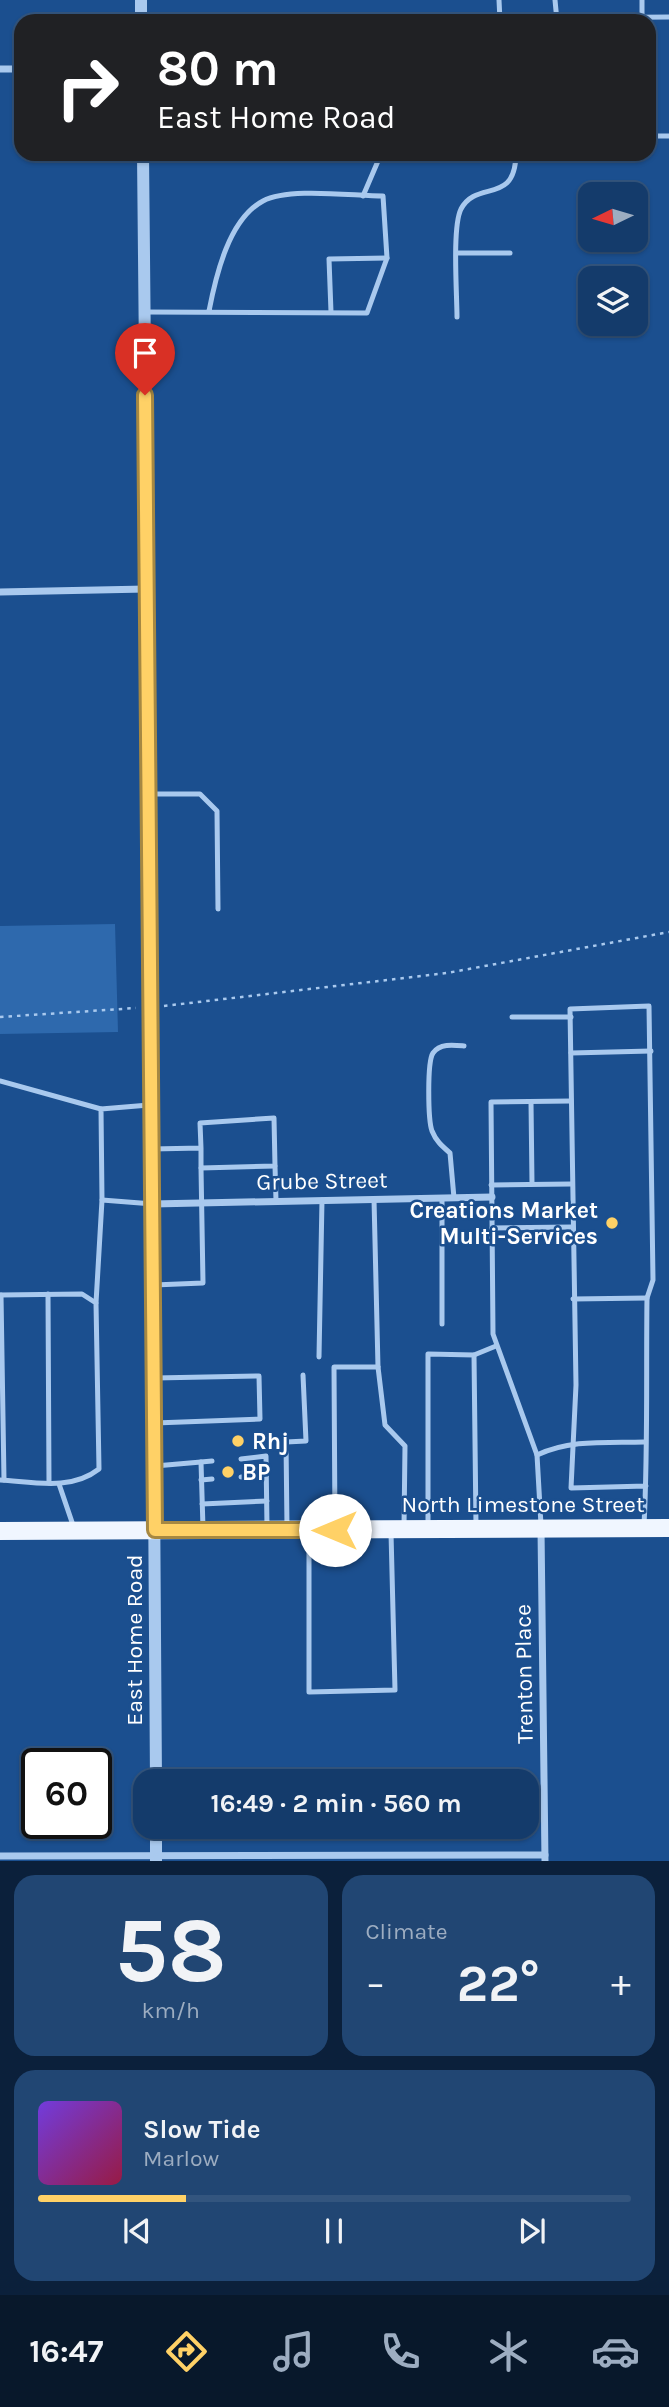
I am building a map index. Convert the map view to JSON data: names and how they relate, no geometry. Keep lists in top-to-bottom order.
{
  "streets": {
    "main road": ["North Limestone Street"],
    "street": ["Grube Street", "East Home Road", "Trenton Place"]
  },
  "crossings": [
    ["Grube Street", "East Home Road"],
    ["North Limestone Street", "East Home Road"],
    ["North Limestone Street", "Trenton Place"]
  ],
  "places": ["Creations Market Multi-Services", "Rhj", "BP"],
  "north": "left",
  "page": {
    "turn": ["80 m", "East Home Road"],
    "limit": "60",
    "trip": "16:49 · 2 min · 560 m",
    "tile": [
      ["58", "km/h"],
      "Climate"
    ],
    "heat": ["−", "22°", "+"],
    "song": ["Slow Tide", "Marlow"],
    "tabs": "16:47"
  }
}
